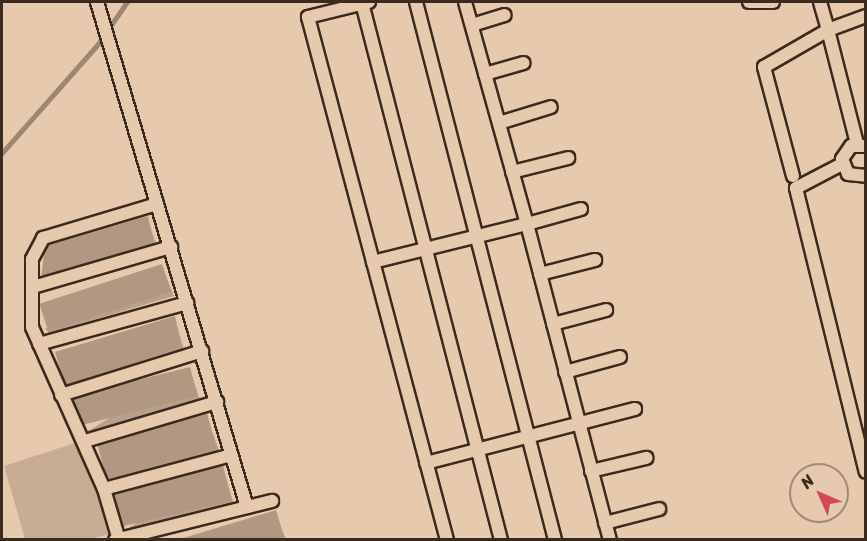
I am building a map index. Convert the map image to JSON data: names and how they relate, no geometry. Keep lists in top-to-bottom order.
{
  "north": "top left"
}
